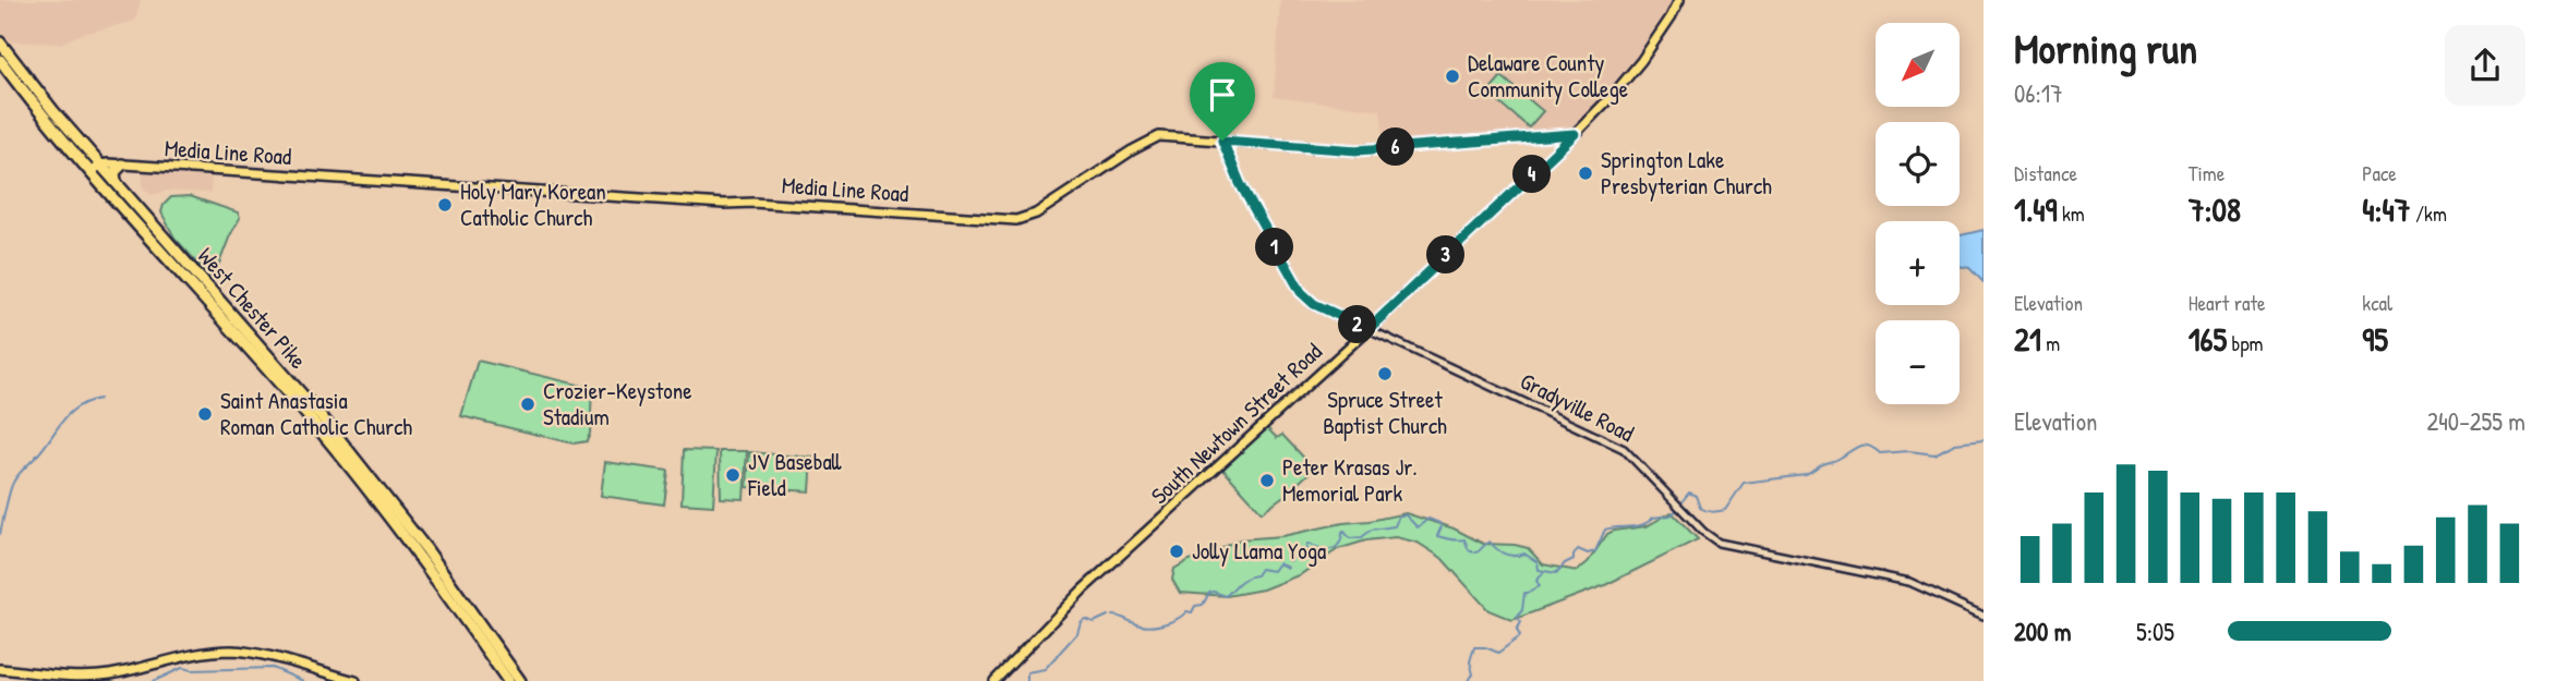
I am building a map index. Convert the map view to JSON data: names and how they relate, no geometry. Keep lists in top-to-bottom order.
{
  "streets": {
    "highway": ["West Chester Pike"],
    "main road": ["Media Line Road", "Gradyville Road", "South Newtown Street Road"]
  },
  "crossings": [
    ["Media Line Road", "West Chester Pike"],
    ["Media Line Road", "Gradyville Road"],
    ["Media Line Road", "South Newtown Street Road"],
    ["Gradyville Road", "South Newtown Street Road"]
  ],
  "places": [
    "Delaware County Community College",
    "Springton Lake Presbyterian Church",
    "Holy Mary Korean Catholic Church",
    "Spruce Street Baptist Church",
    "Crozier-Keystone Stadium",
    "Saint Anastasia Roman Catholic Church",
    "JV Baseball Field",
    "Peter Krasas Jr. Memorial Park",
    "Jolly Llama Yoga"
  ],
  "north": "bottom left",
  "page": {
    "heading": ["Morning run", "06:17"],
    "map_buttons": ["+", "−"],
    "pins": [
      "6",
      "4",
      "1",
      "3",
      "2"
    ],
    "stats": [
      ["Distance", "1.49 km"],
      ["Time", "7:08"],
      ["Pace", "4:47 /km"],
      ["Elevation", "21 m"],
      ["Heart rate", "165 bpm"],
      ["kcal", "95"]
    ],
    "chart": ["Elevation", "240–255 m"],
    "list": [
      {
        "name": "200 m",
        "note": "5:05"
      }
    ]
  }
}
